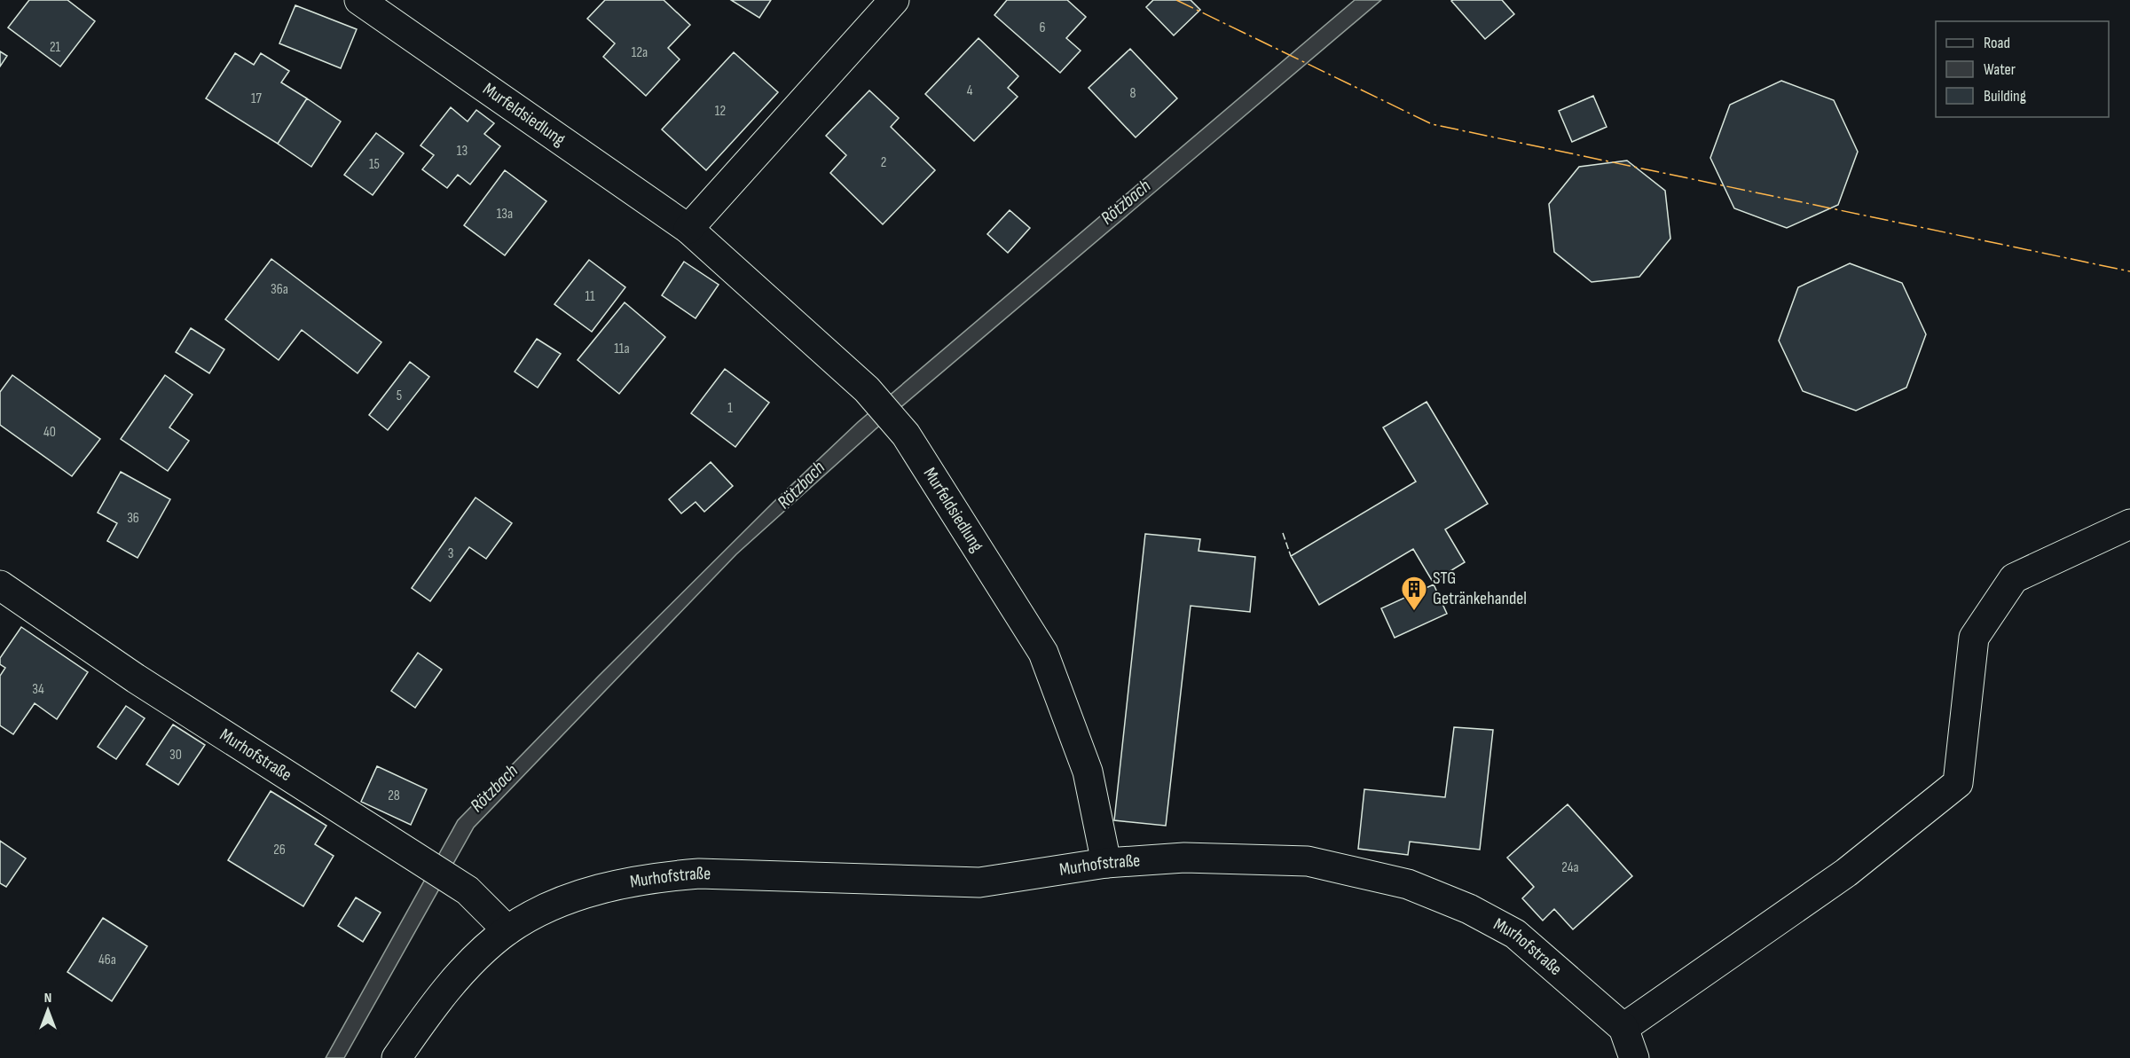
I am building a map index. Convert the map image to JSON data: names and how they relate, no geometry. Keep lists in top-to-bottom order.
{
  "streets": {
    "street": ["Murfeldsiedlung", "Murhofstraße"]
  },
  "crossings": [
    ["Murfeldsiedlung", "Murhofstraße"]
  ],
  "water": ["Rötzbach"],
  "places": {
    "building": ["STG Getränkehandel"]
  },
  "house_numbers": [
    "6",
    "21",
    "12a",
    "4",
    "8",
    "17",
    "12",
    "13",
    "2",
    "15",
    "13a",
    "36a",
    "11",
    "11a",
    "5",
    "1",
    "40",
    "36",
    "3",
    "34",
    "30",
    "28",
    "26",
    "24a",
    "46a"
  ],
  "legend": ["Road", "Water", "Building"],
  "north": "top"
}
